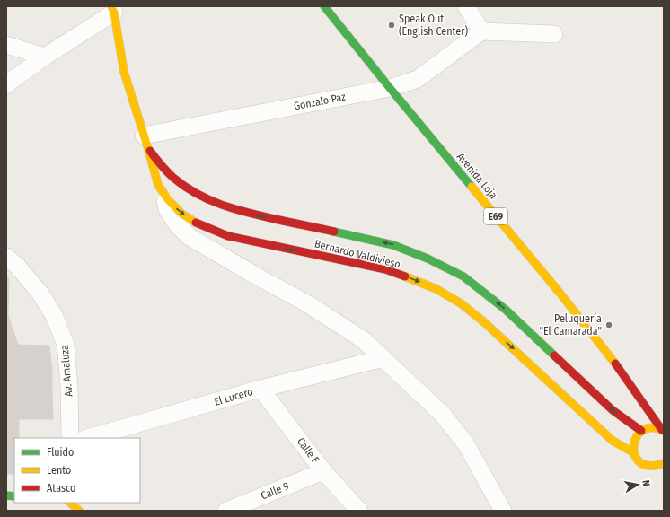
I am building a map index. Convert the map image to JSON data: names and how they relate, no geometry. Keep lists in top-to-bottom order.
{
  "streets": {
    "street": [
      "Gonzalo Paz",
      "Avenida Loja",
      "E69",
      "Bernardo Valdivieso",
      "Av. Amaluza",
      "El Lucero",
      "Calle F",
      "Calle 9"
    ]
  },
  "crossings": [
    ["Gonzalo Paz", "Avenida Loja"],
    ["Gonzalo Paz", "Bernardo Valdivieso"],
    ["Avenida Loja", "E69"],
    ["E69", "Bernardo Valdivieso"],
    ["El Lucero", "Calle F"],
    ["Calle F", "Calle 9"]
  ],
  "places": ["Speak Out (English Center)", "Peluquería \"El Camarada\""],
  "legend": ["Fluido", "Lento", "Atasco"],
  "north": "right"
}
